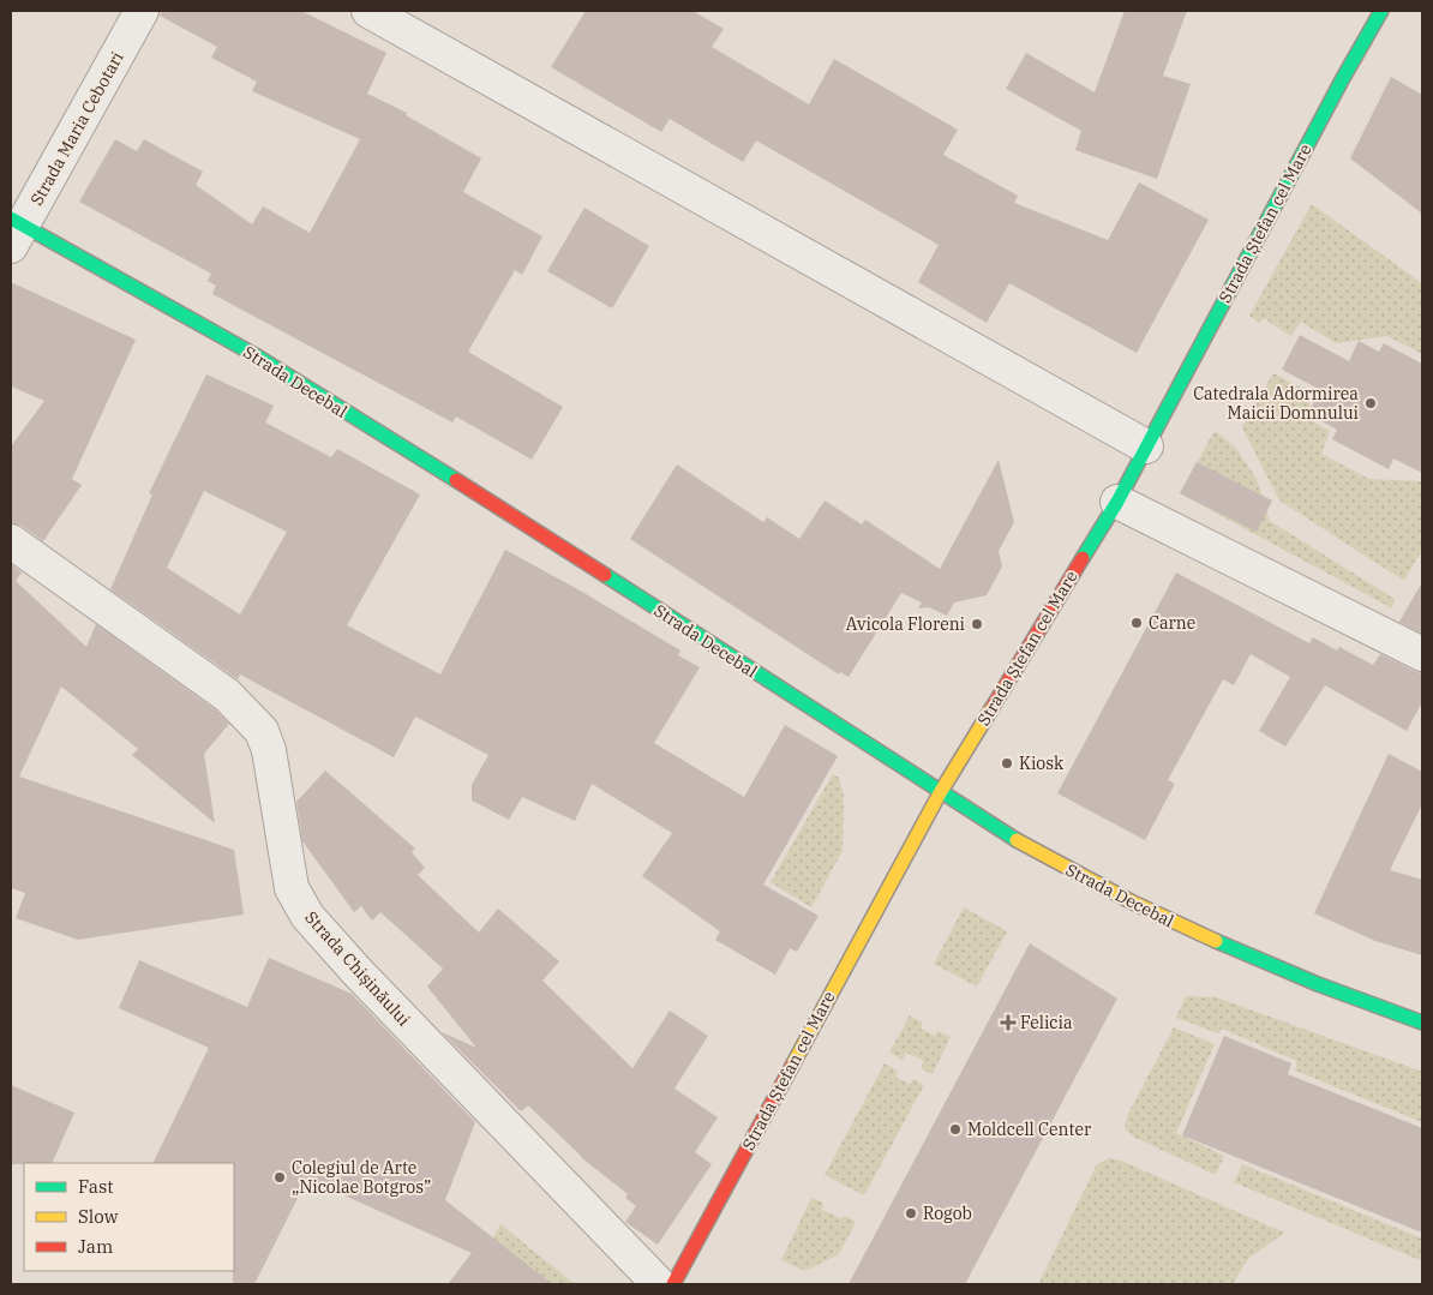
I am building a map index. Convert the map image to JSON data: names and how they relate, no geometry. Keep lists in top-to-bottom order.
{
  "streets": {
    "main road": ["Strada Ștefan cel Mare", "Strada Decebal"],
    "street": ["Strada Maria Cebotari", "Strada Chișinăului"]
  },
  "crossings": [
    ["Strada Maria Cebotari", "Strada Decebal"],
    ["Strada Ștefan cel Mare", "Strada Decebal"]
  ],
  "places": {
    "other": [
      "Catedrala Adormirea Maicii Domnului",
      "Carne",
      "Avicola Floreni",
      "Kiosk",
      "Moldcell Center",
      "Colegiul de Arte „Nicolae Botgros”",
      "Rogob"
    ],
    "health": ["Felicia"]
  },
  "legend": ["Fast", "Slow", "Jam"]
}
